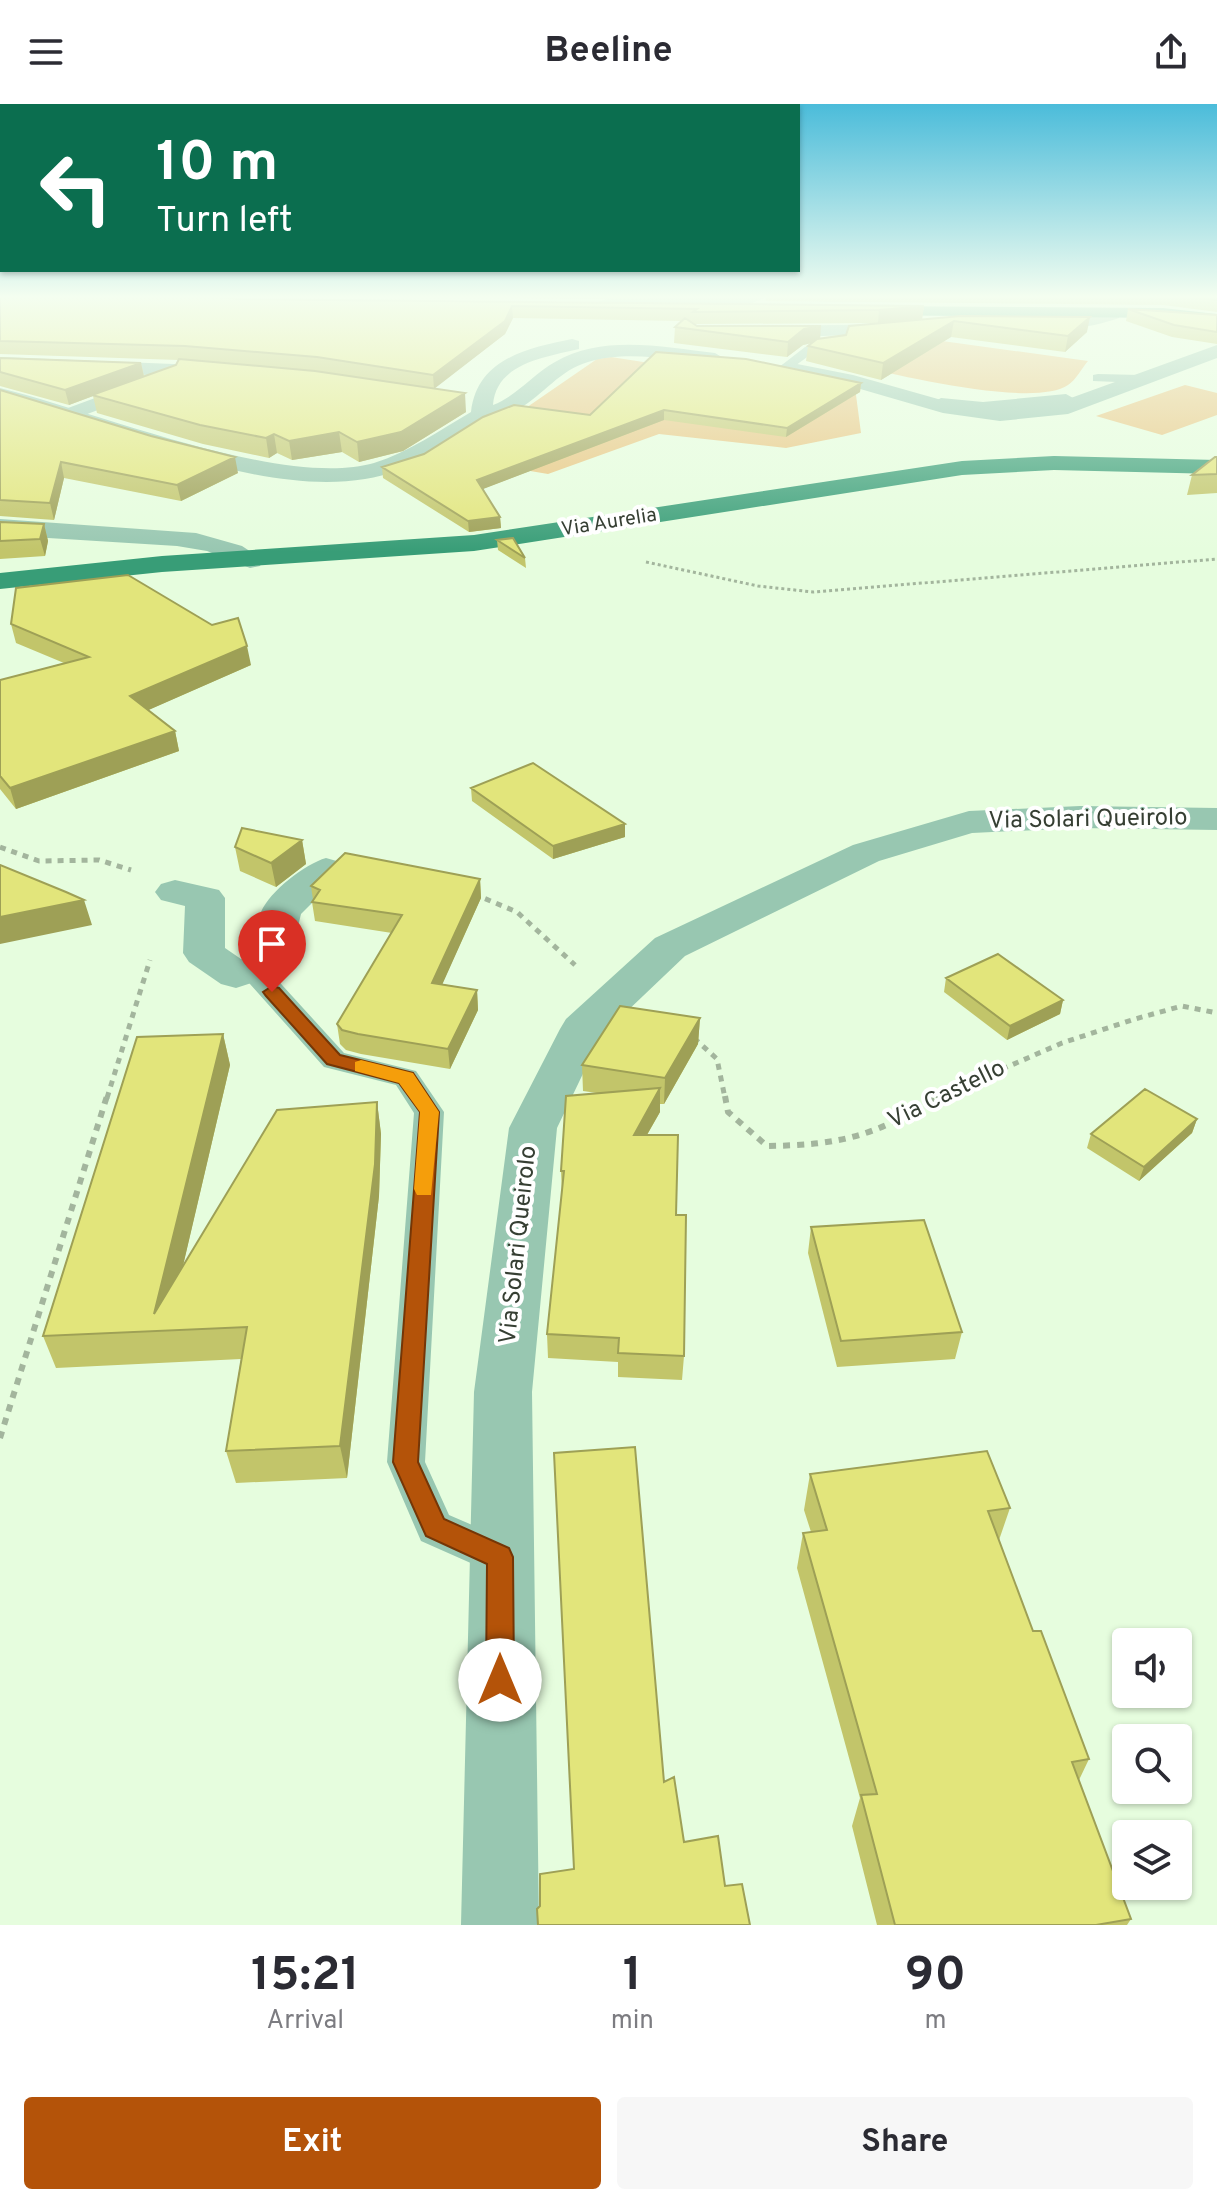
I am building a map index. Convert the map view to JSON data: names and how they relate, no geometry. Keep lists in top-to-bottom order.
{
  "streets": {
    "main road": ["Via Aurelia"],
    "street": ["Via Solari Queirolo"],
    "path": ["Via Castello"]
  },
  "crossings": [
    ["Via Solari Queirolo", "Via Castello"]
  ],
  "page": {
    "header": "Beeline",
    "turn": ["10 m", "Turn left"],
    "eta": [
      "15:21",
      "Arrival",
      "1",
      "min",
      "90",
      "m"
    ],
    "buttons": ["Exit", "Share"]
  }
}
